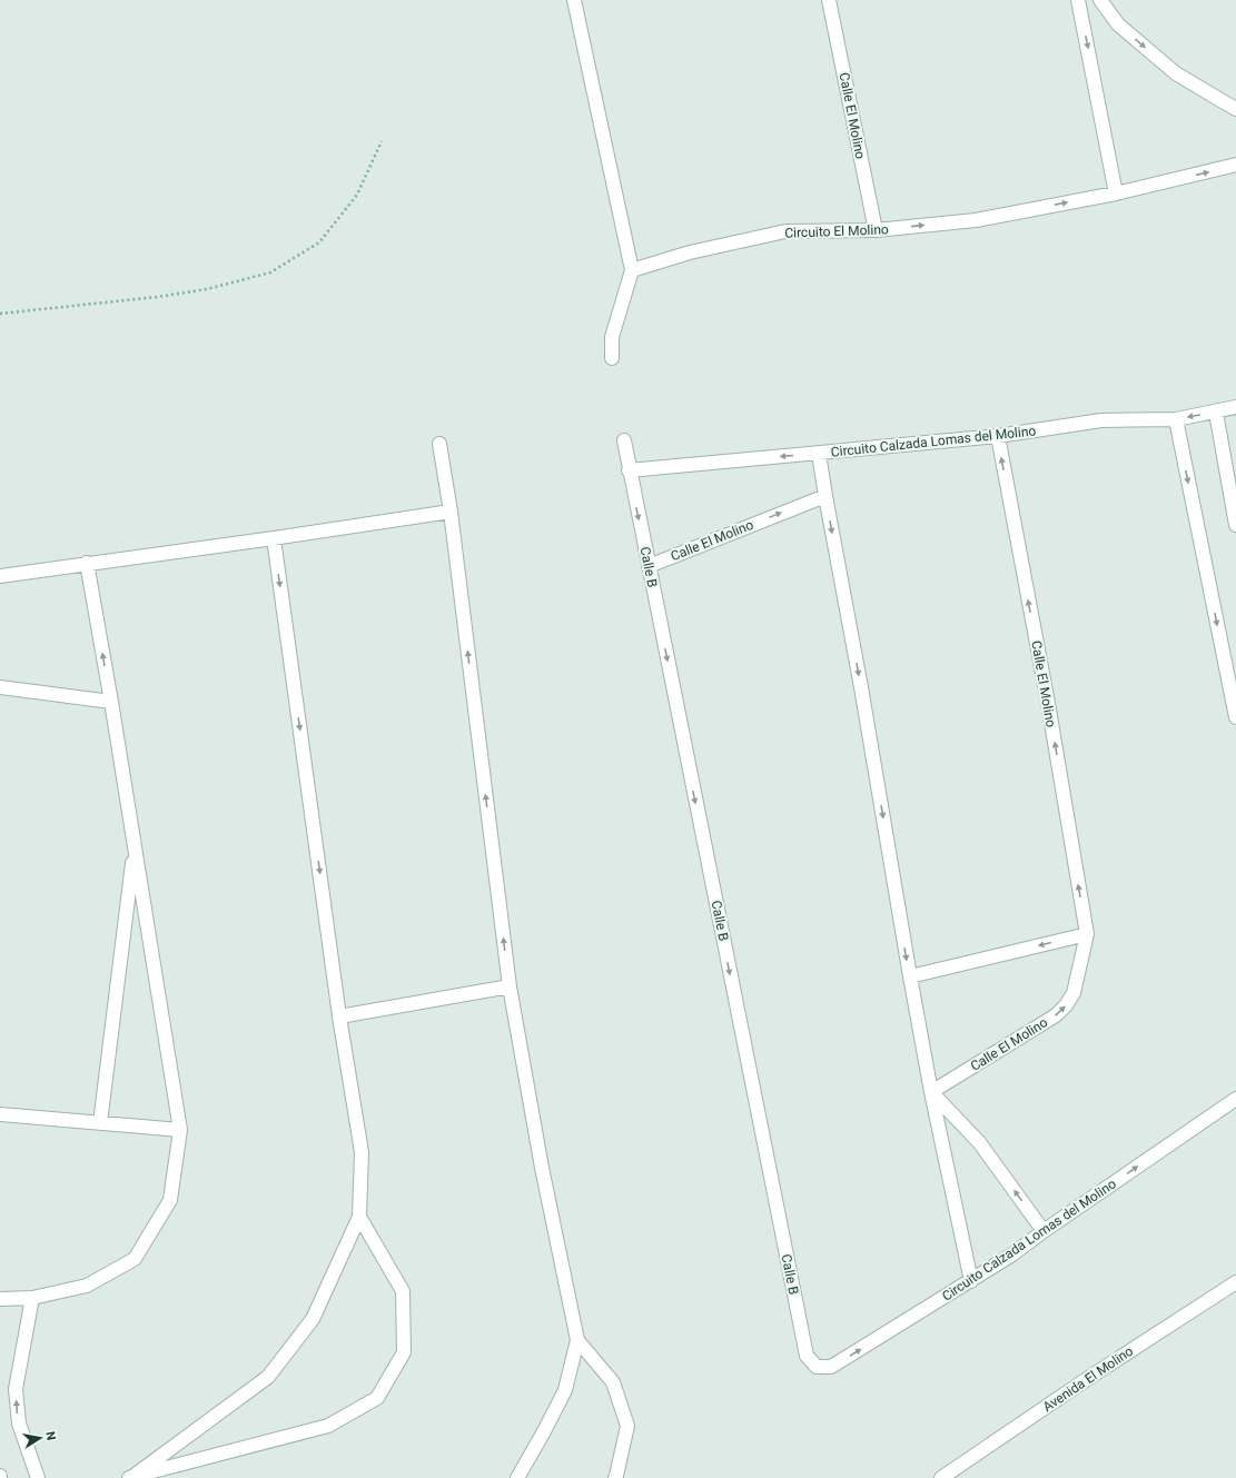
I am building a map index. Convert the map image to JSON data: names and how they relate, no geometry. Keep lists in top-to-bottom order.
{
  "streets": {
    "street": [
      "Calle El Molino",
      "Circuito El Molino",
      "Circuito Calzada Lomas del Molino",
      "Calle B",
      "Avenida El Molino"
    ]
  },
  "crossings": [
    ["Calle El Molino", "Circuito El Molino"],
    ["Calle El Molino", "Circuito Calzada Lomas del Molino"],
    ["Calle El Molino", "Calle B"],
    ["Circuito Calzada Lomas del Molino", "Calle B"]
  ],
  "one_way": ["Calle El Molino", "Circuito El Molino", "Calle B"],
  "north": "right"
}
